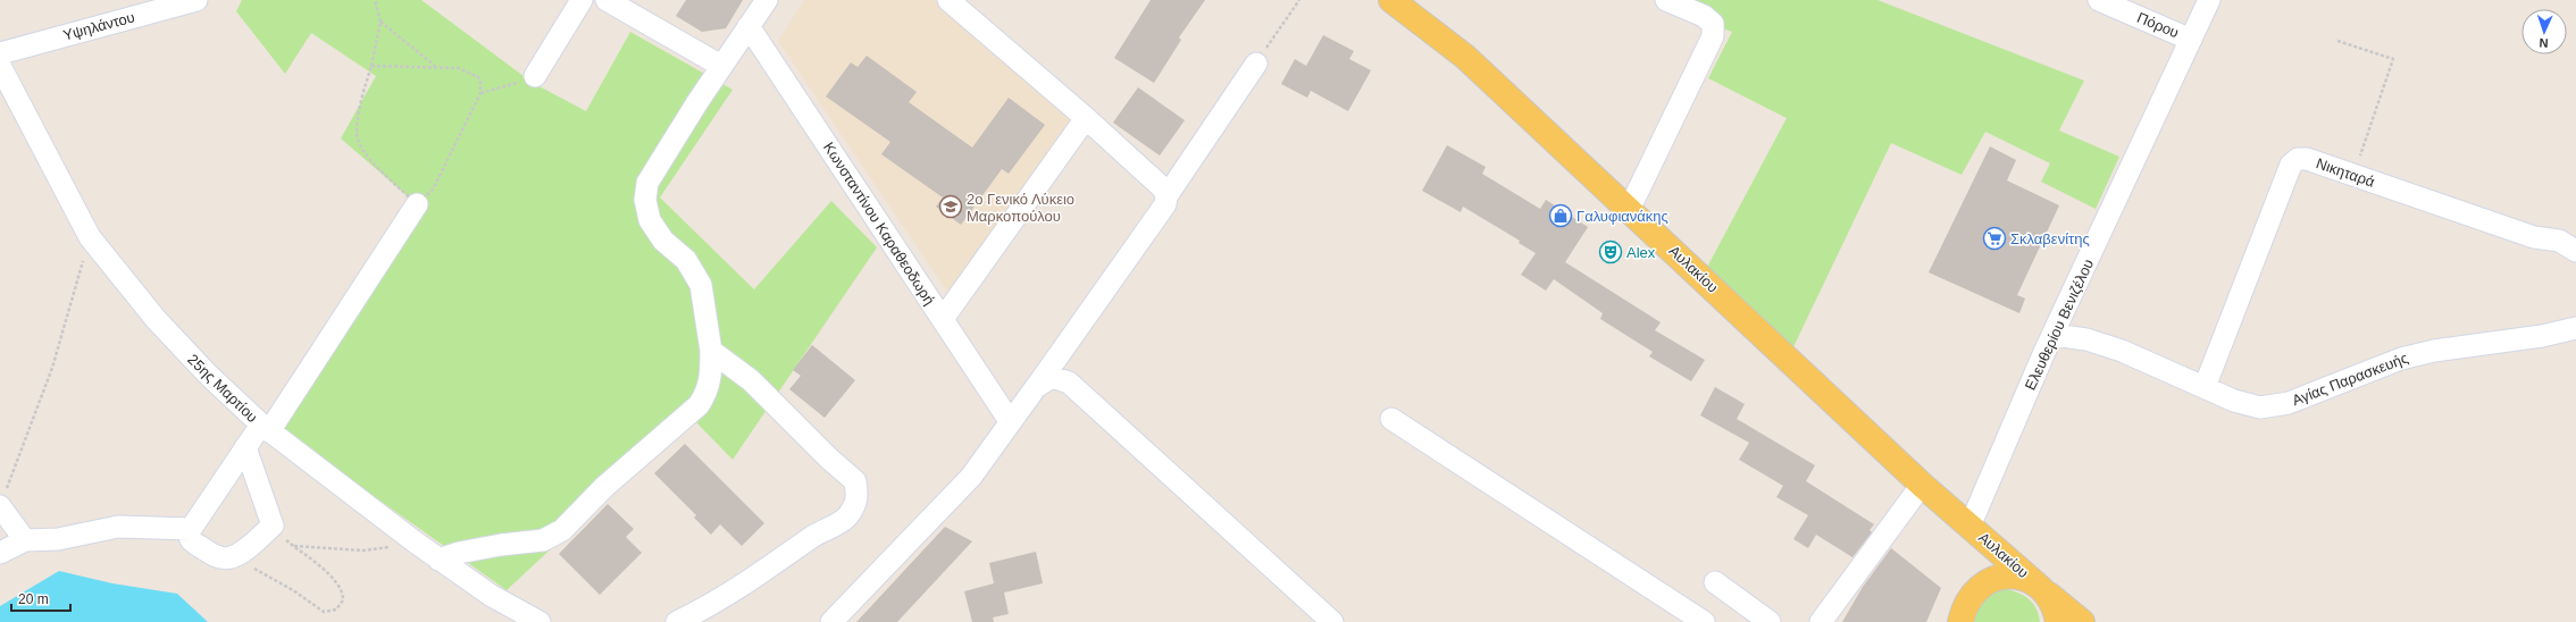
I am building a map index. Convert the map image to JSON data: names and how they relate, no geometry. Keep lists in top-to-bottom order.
{
  "streets": {
    "main road": ["Αυλακίου"],
    "street": [
      "Πόρου",
      "Υψηλάντου",
      "Νικηταρά",
      "Κωνσταντίνου Καραθεοδωρή",
      "Ελευθερίου Βενιζέλου",
      "Αγίας Παρασκευής",
      "25ης Μαρτίου"
    ]
  },
  "crossings": [
    ["Πόρου", "Ελευθερίου Βενιζέλου"],
    ["Νικηταρά", "Αγίας Παρασκευής"],
    ["Αυλακίου", "Ελευθερίου Βενιζέλου"],
    ["Ελευθερίου Βενιζέλου", "Αγίας Παρασκευής"]
  ],
  "places": {
    "school or university": ["2ο Γενικό Λύκειο Μαρκοπούλου"],
    "shop": ["Γαλυφιανάκης"],
    "supermarket": ["Σκλαβενίτης"],
    "theatre": ["Alex"]
  },
  "scale_bar": "20 m",
  "north": "bottom"
}
